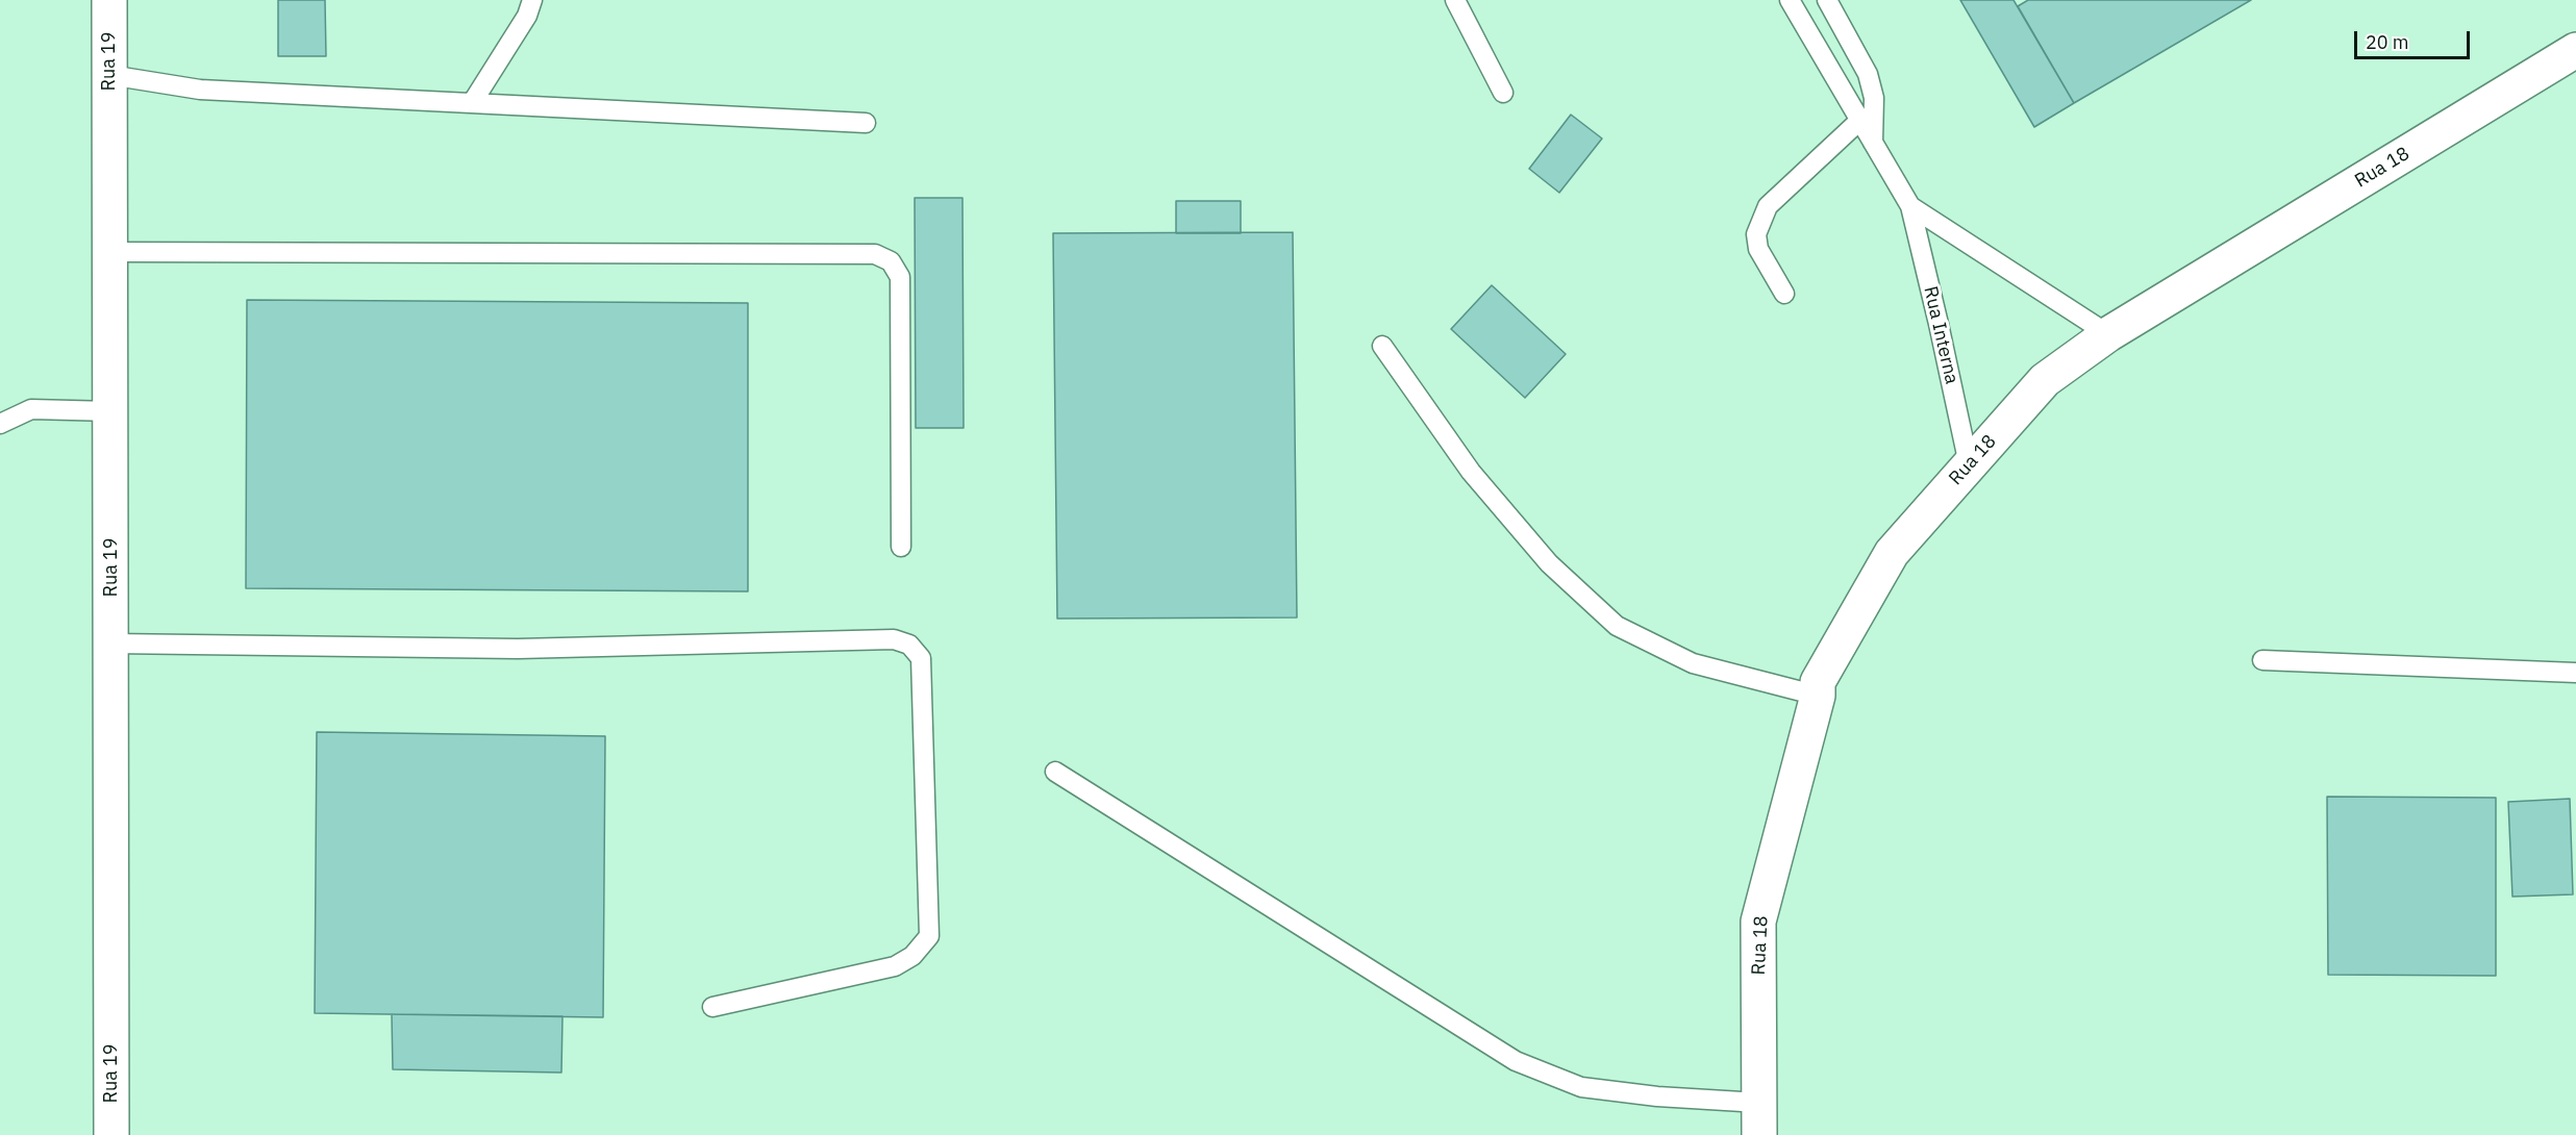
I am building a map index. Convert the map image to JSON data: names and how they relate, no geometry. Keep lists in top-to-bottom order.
{
  "streets": {
    "street": ["Rua 19", "Rua 18"],
    "lane": ["Rua Interna"]
  },
  "crossings": [
    ["Rua 18", "Rua Interna"]
  ],
  "scale_bar": "20 m"
}
